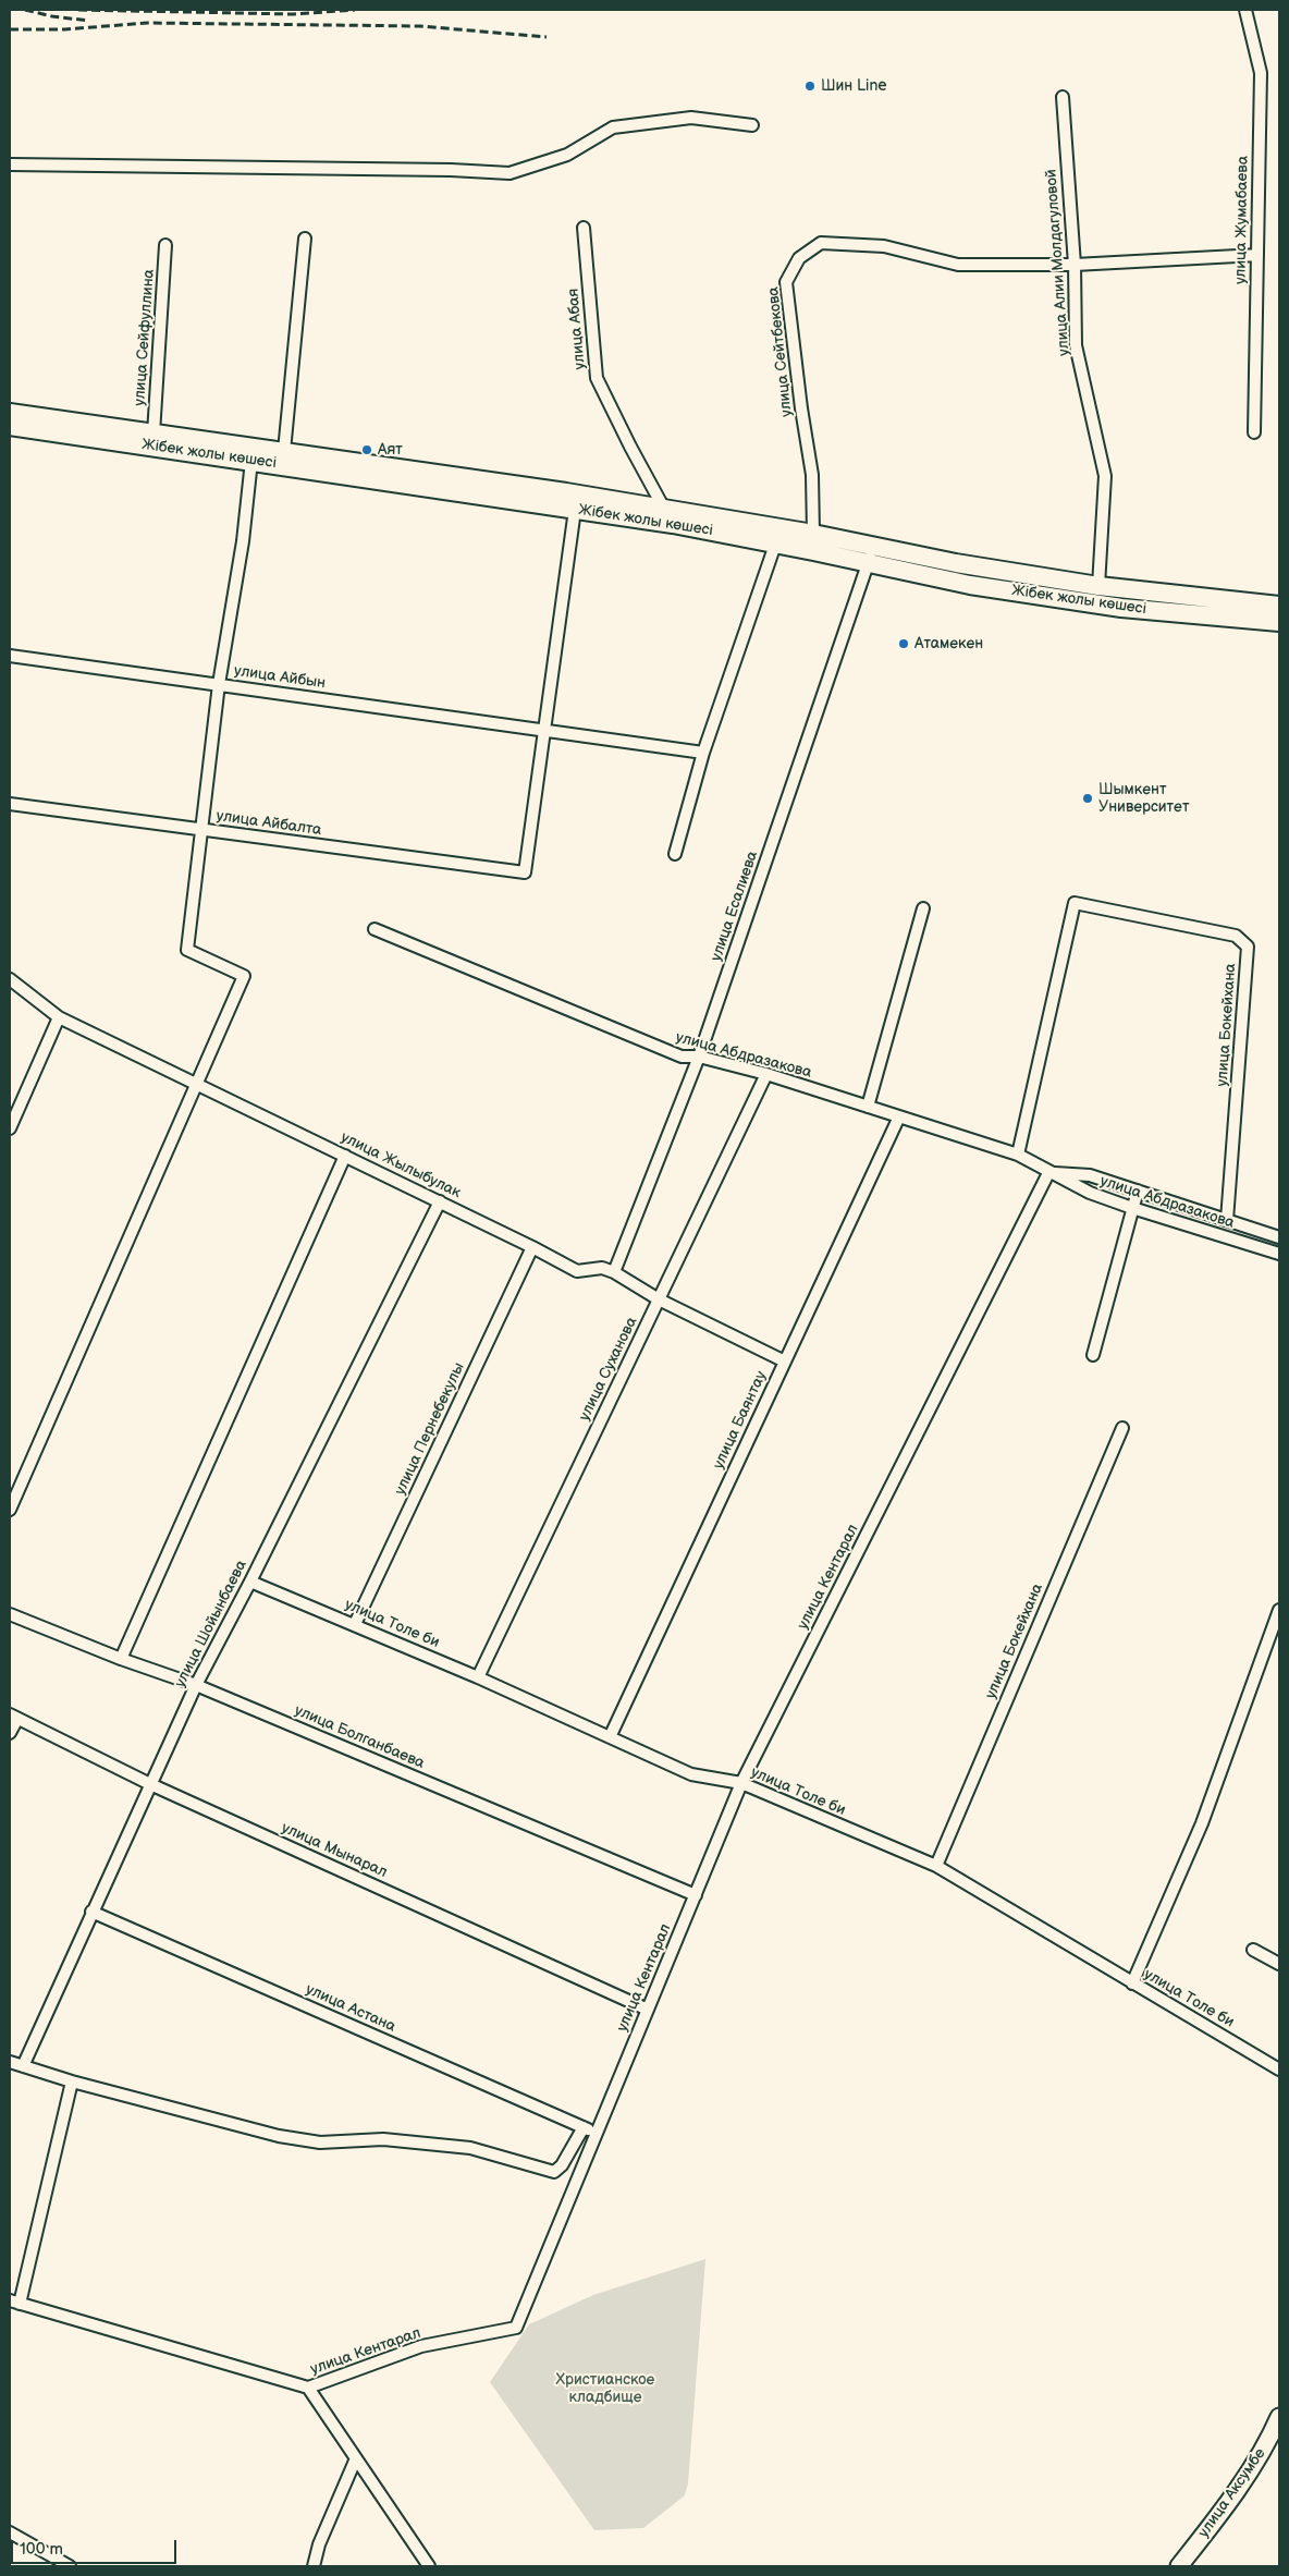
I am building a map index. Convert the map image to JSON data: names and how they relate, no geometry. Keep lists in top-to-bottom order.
{
  "streets": {
    "main road": ["Жібек жолы көшесі", "улица Аксумбе"],
    "street": [
      "улица Жумабаева",
      "улица Алии Молдагуловой",
      "улица Абая",
      "улица Сейфуллина",
      "улица Сейтбекова",
      "улица Айбын",
      "улица Айбалта",
      "улица Есалиева",
      "улица Бокейхана",
      "улица Абдразакова",
      "улица Жылыбулак",
      "улица Суханова",
      "улица Баянтау",
      "улица Пернебекулы",
      "улица Кентарал",
      "улица Шойынбаева",
      "улица Толе би",
      "улица Болганбаева",
      "улица Мынарал",
      "улица Астана"
    ]
  },
  "crossings": [
    ["улица Жумабаева", "улица Сейтбекова"],
    ["улица Алии Молдагуловой", "улица Сейтбекова"],
    ["улица Алии Молдагуловой", "Жібек жолы көшесі"],
    ["улица Абая", "Жібек жолы көшесі"],
    ["улица Сейфуллина", "Жібек жолы көшесі"],
    ["улица Сейтбекова", "Жібек жолы көшесі"],
    ["Жібек жолы көшесі", "улица Есалиева"],
    ["улица Айбын", "улица Айбалта"],
    ["улица Есалиева", "улица Абдразакова"],
    ["улица Есалиева", "улица Жылыбулак"],
    ["улица Бокейхана", "улица Абдразакова"],
    ["улица Бокейхана", "улица Толе би"],
    ["улица Абдразакова", "улица Суханова"],
    ["улица Абдразакова", "улица Баянтау"],
    ["улица Абдразакова", "улица Кентарал"],
    ["улица Жылыбулак", "улица Суханова"],
    ["улица Жылыбулак", "улица Баянтау"],
    ["улица Жылыбулак", "улица Пернебекулы"],
    ["улица Жылыбулак", "улица Шойынбаева"],
    ["улица Суханова", "улица Толе би"],
    ["улица Баянтау", "улица Толе би"],
    ["улица Пернебекулы", "улица Толе би"],
    ["улица Кентарал", "улица Толе би"],
    ["улица Кентарал", "улица Болганбаева"],
    ["улица Кентарал", "улица Мынарал"],
    ["улица Кентарал", "улица Астана"],
    ["улица Шойынбаева", "улица Толе би"],
    ["улица Шойынбаева", "улица Болганбаева"],
    ["улица Шойынбаева", "улица Мынарал"],
    ["улица Шойынбаева", "улица Астана"]
  ],
  "parks": ["Христианское кладбище"],
  "places": [
    "Шин Line",
    "Аят",
    "Атамекен",
    "Шымкент Университет"
  ],
  "scale_bar": "100 m"
}
